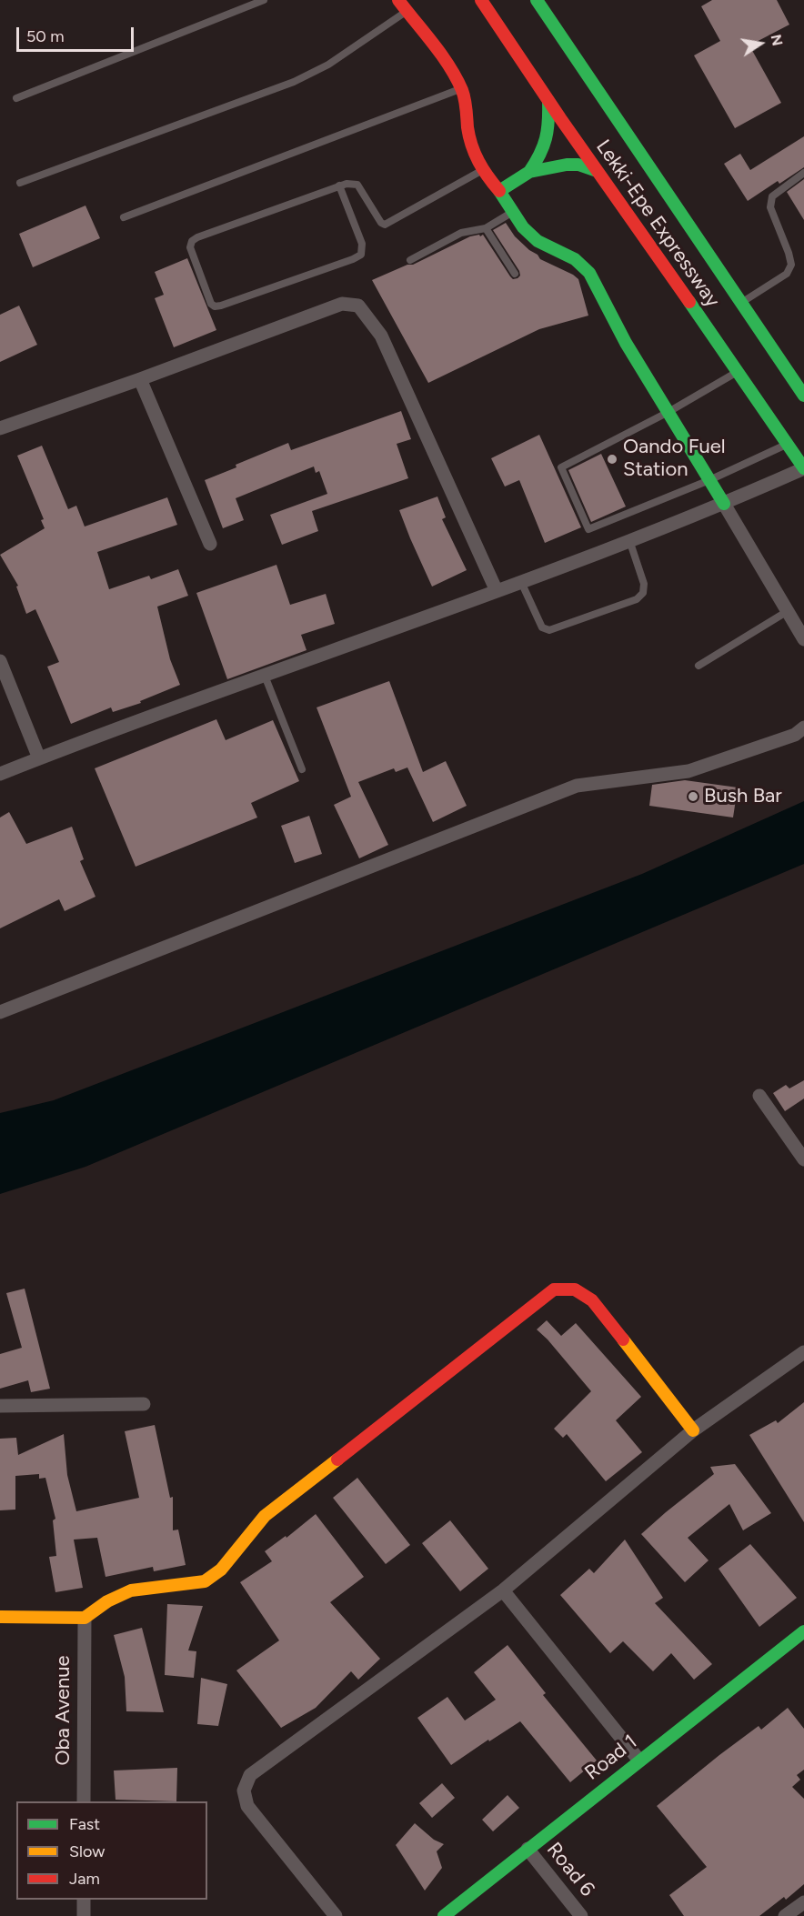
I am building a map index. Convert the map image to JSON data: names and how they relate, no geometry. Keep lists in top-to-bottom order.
{
  "streets": {
    "main road": ["Lekki-Epe Expressway", "Road 1"],
    "street": ["Oba Avenue", "Road 6"]
  },
  "crossings": [
    ["Road 1", "Road 6"]
  ],
  "places": ["Oando Fuel Station", "Bush Bar"],
  "legend": ["Fast", "Slow", "Jam"],
  "scale_bar": "50 m",
  "north": "right"
}
